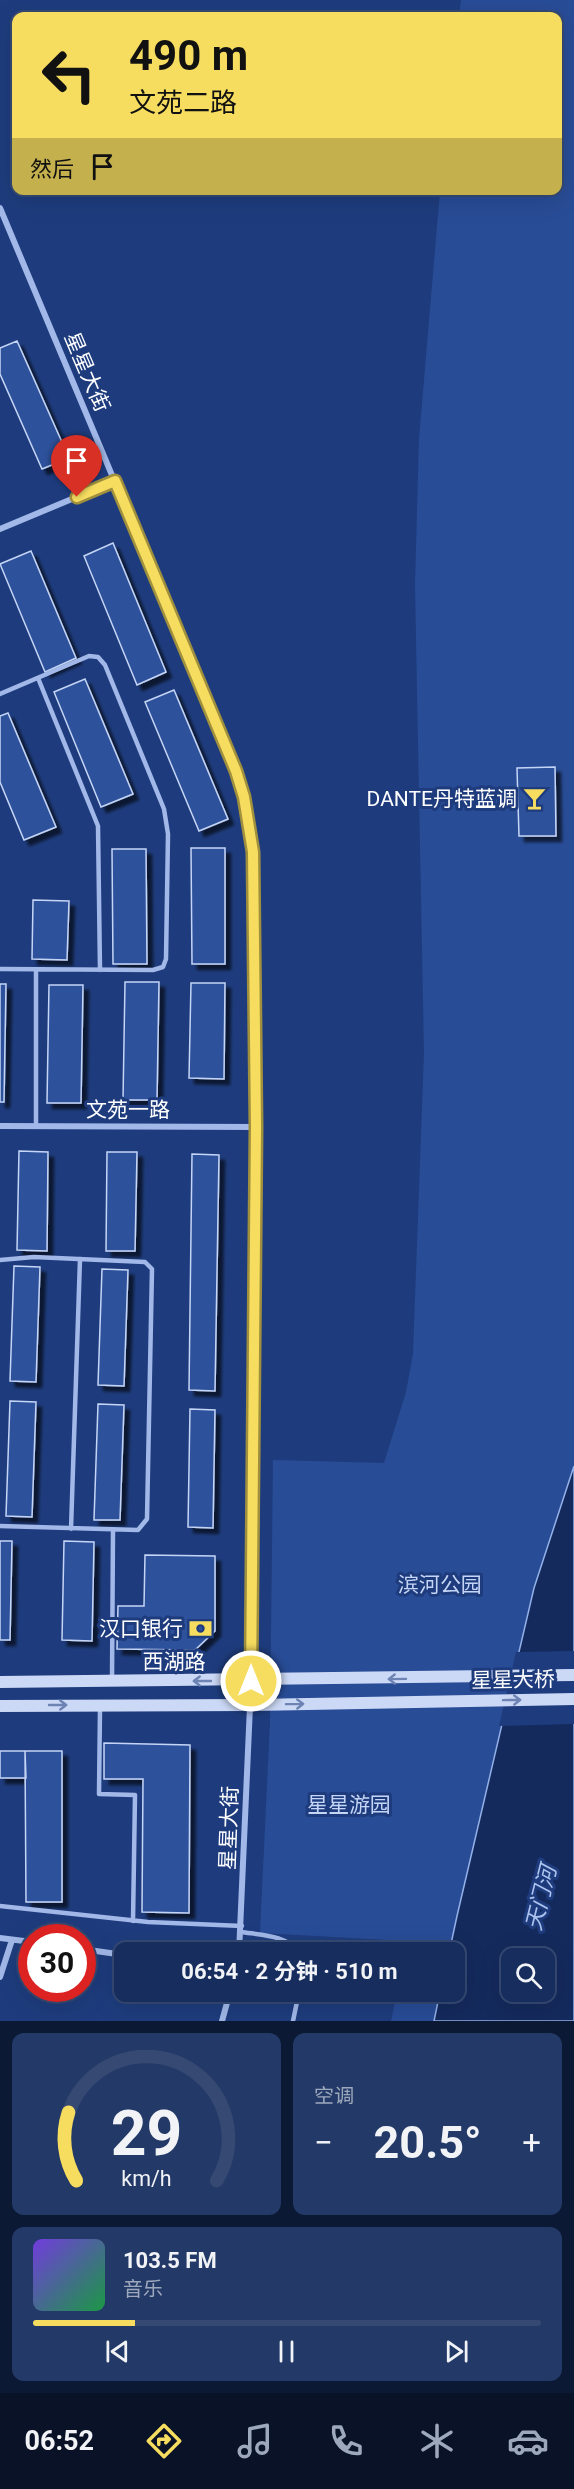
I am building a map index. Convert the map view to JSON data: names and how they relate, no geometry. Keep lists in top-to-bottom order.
{
  "streets": {
    "main road": ["西湖路", "星星大桥"],
    "street": ["星星大街", "文苑一路"]
  },
  "crossings": [
    ["星星大街", "文苑一路"],
    ["星星大街", "西湖路"],
    ["西湖路", "星星大桥"]
  ],
  "water": ["天门河"],
  "parks": ["滨河公园", "星星游园"],
  "places": {
    "bar": ["DANTE丹特蓝调"],
    "bank": ["汉口银行"]
  },
  "page": {
    "turn": ["490 m", "文苑二路"],
    "then": "然后",
    "limit": "30",
    "trip": "06:54 · 2 分钟 · 510 m",
    "tile": "空调",
    "heat": ["−", "20.5°", "+"],
    "song": ["103.5 FM", "音乐"],
    "tabs": "06:52",
    "gauge": ["29", "km/h"]
  }
}
